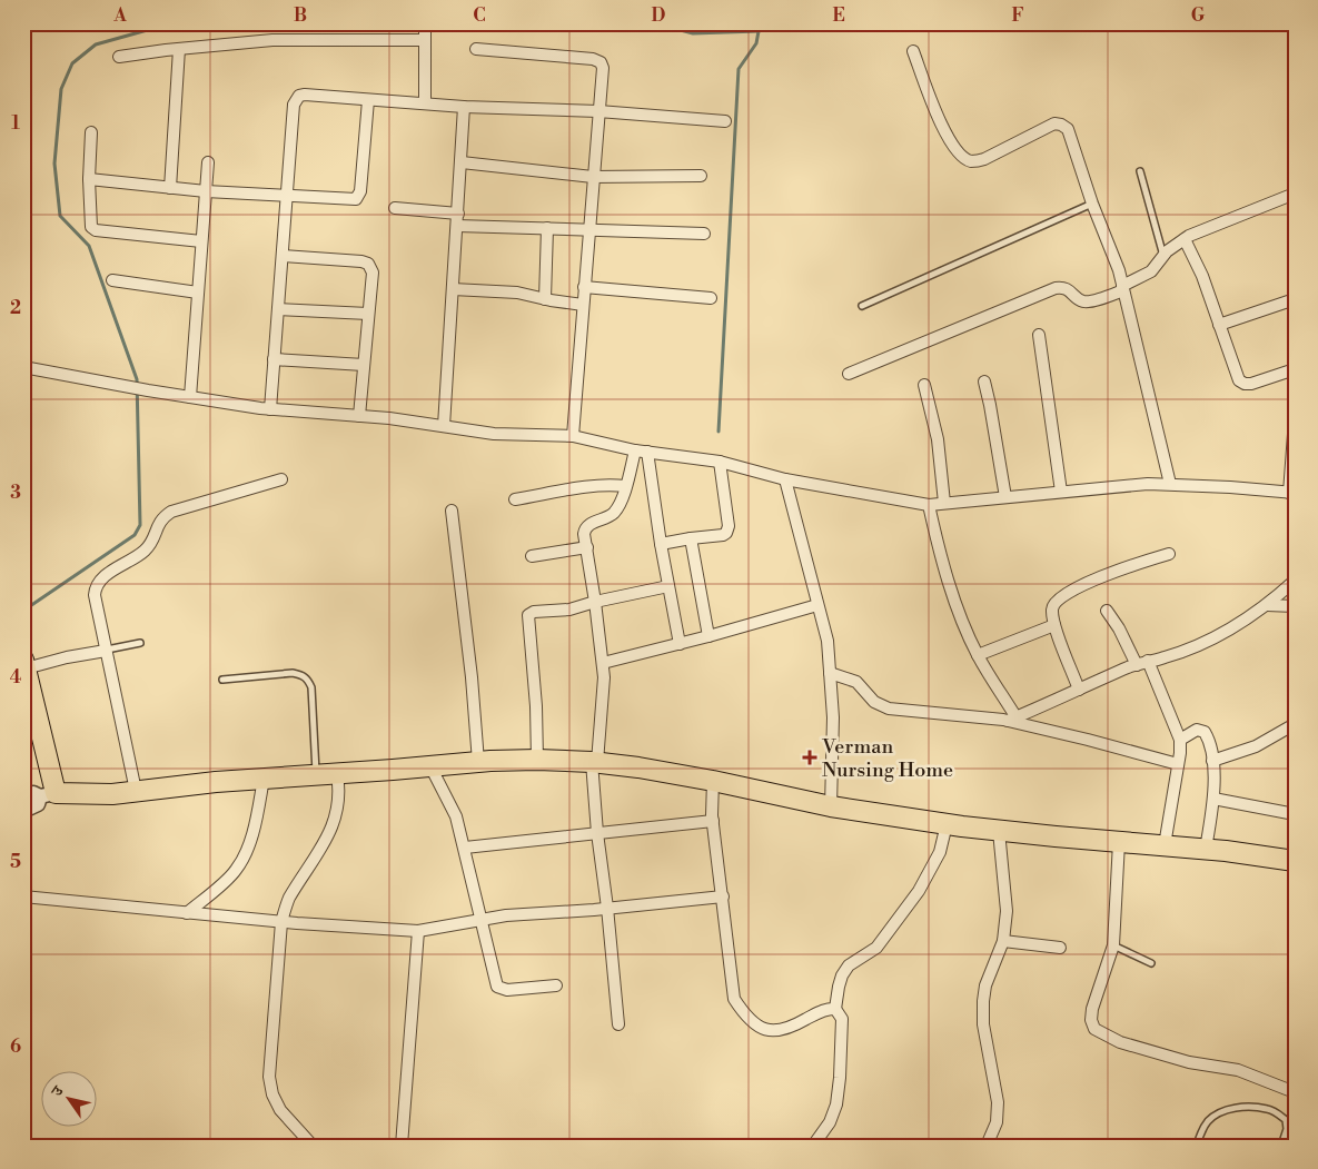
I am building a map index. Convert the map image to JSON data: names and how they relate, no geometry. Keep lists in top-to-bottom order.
{
  "places": {
    "health": ["Verman Nursing Home"]
  },
  "north": "top left",
  "grid": {
    "columns": [
      "A",
      "B",
      "C",
      "D",
      "E",
      "F",
      "G"
    ],
    "rows": [
      "1",
      "2",
      "3",
      "4",
      "5",
      "6"
    ]
  }
}
